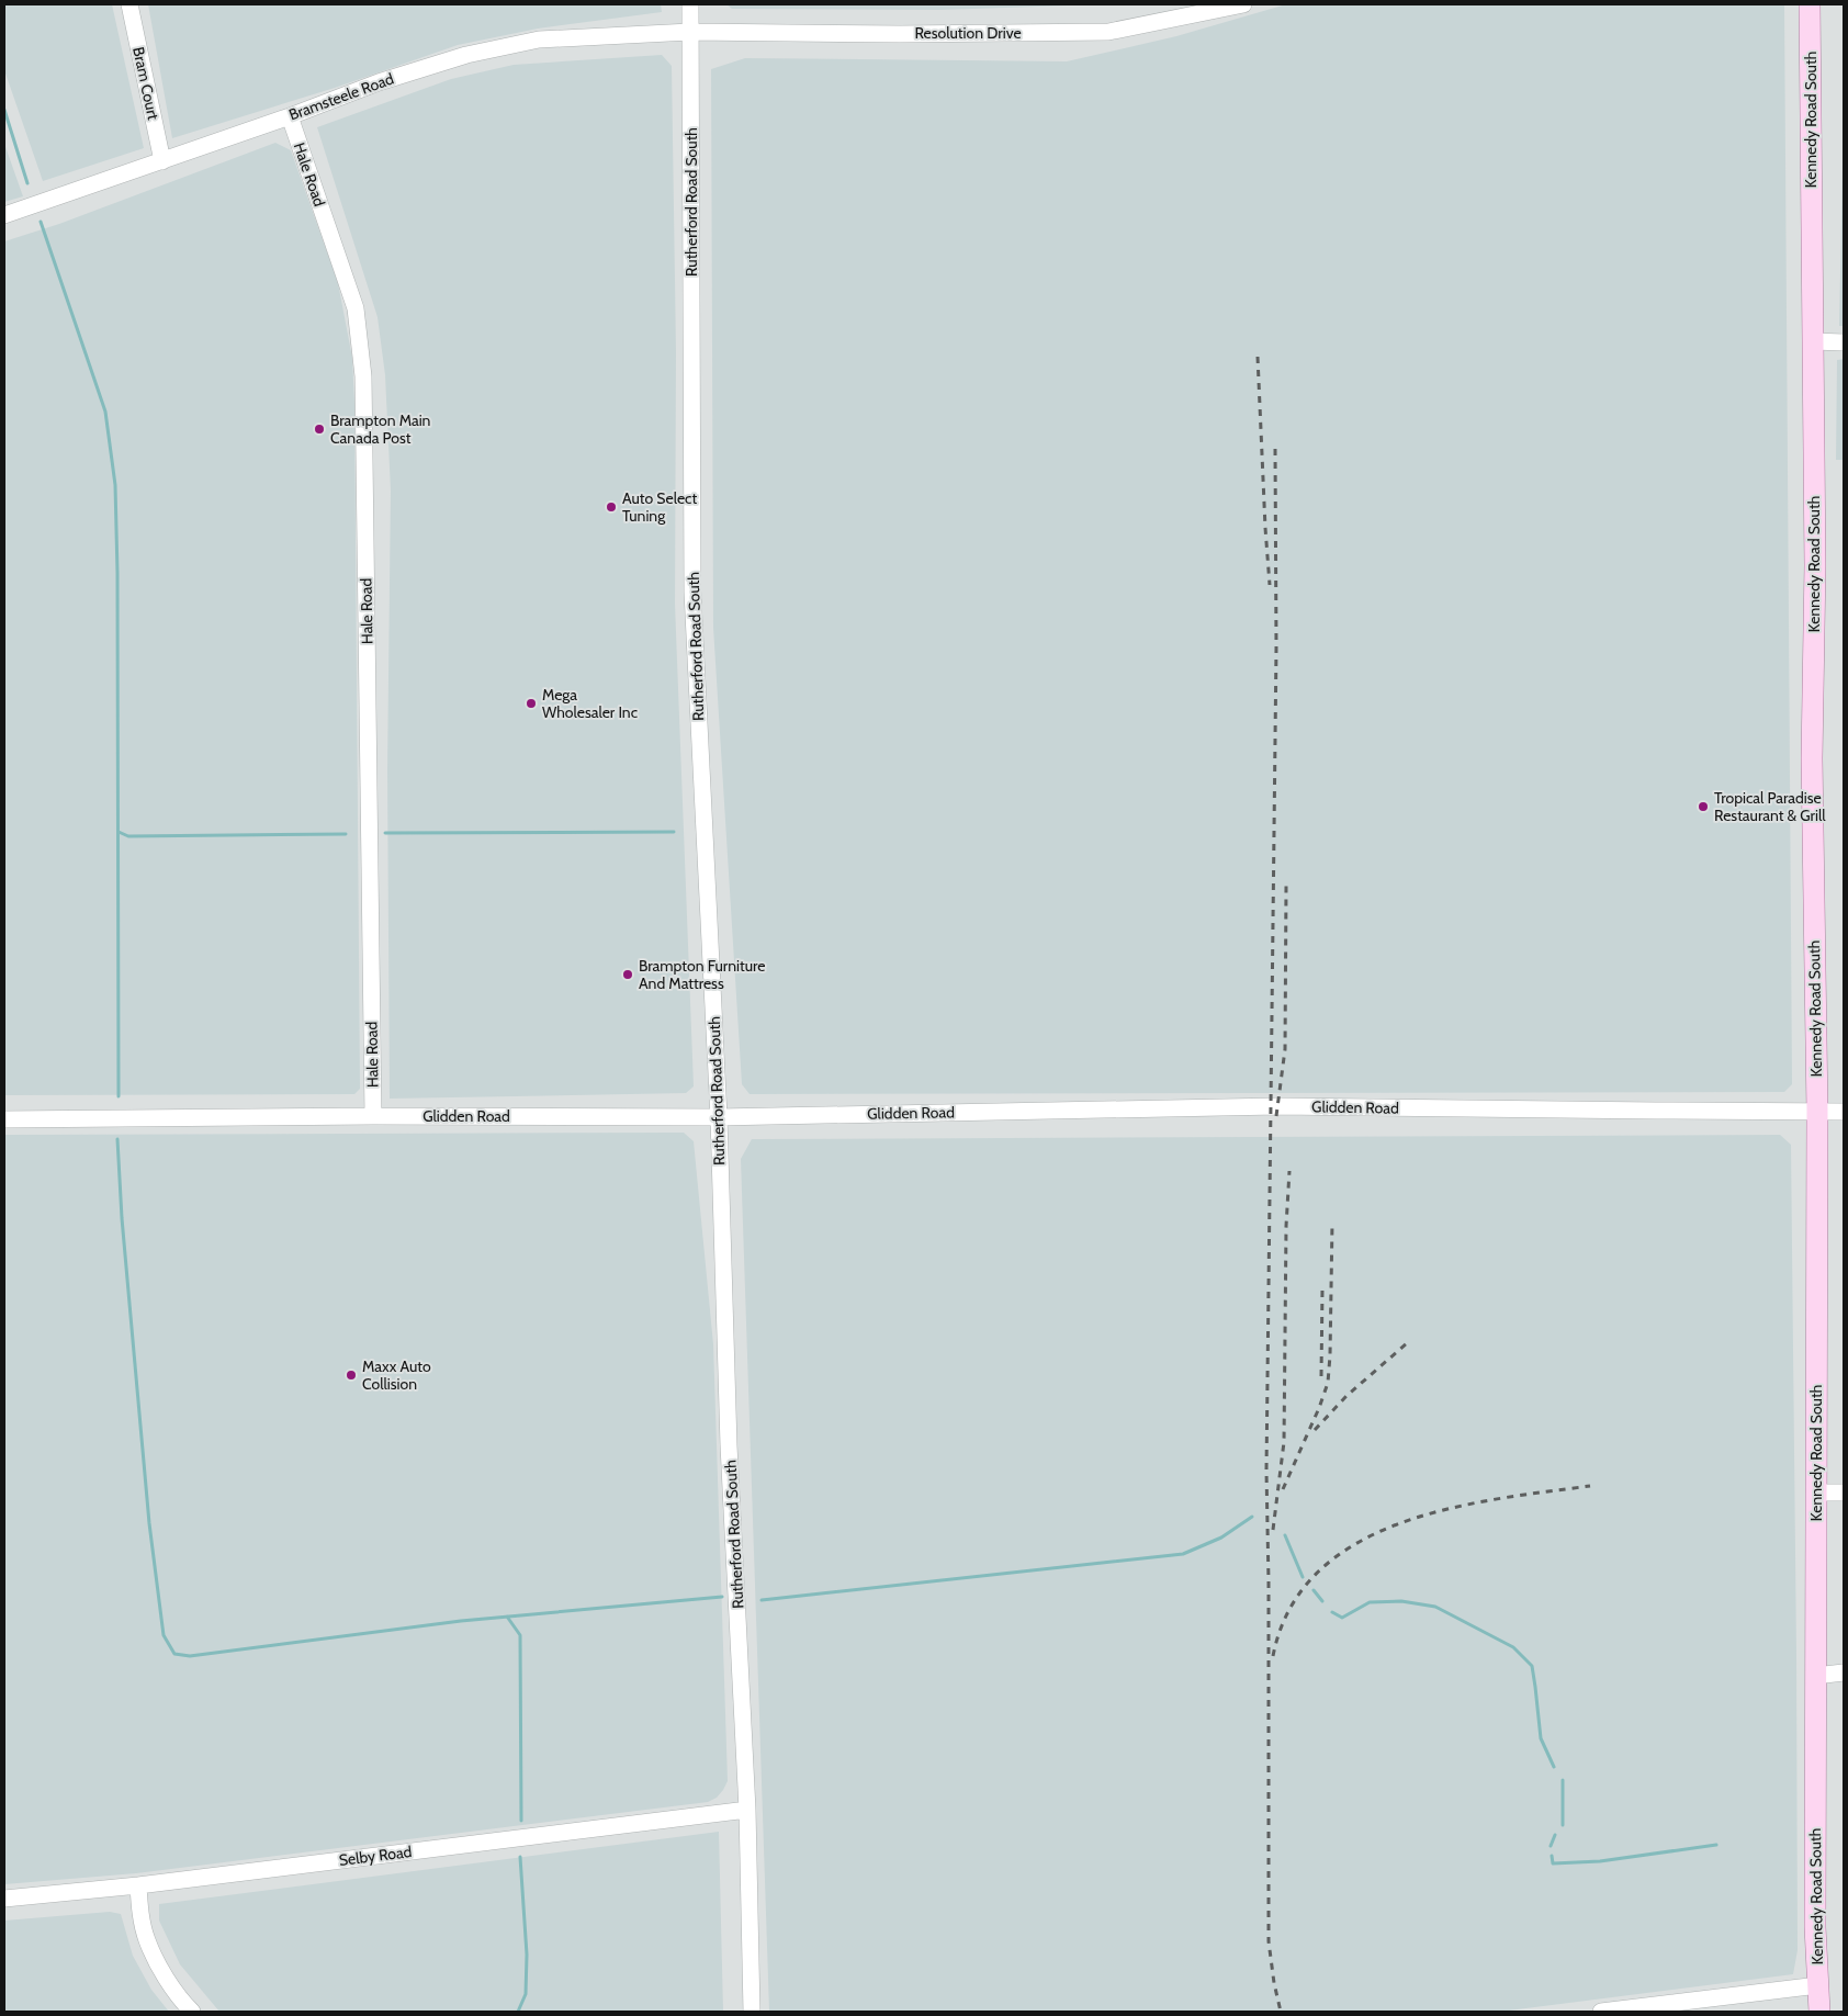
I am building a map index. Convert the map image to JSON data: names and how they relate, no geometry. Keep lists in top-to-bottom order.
{
  "streets": {
    "main road": ["Kennedy Road South"],
    "street": [
      "Resolution Drive",
      "Bram Court",
      "Bramsteele Road",
      "Hale Road",
      "Rutherford Road South",
      "Glidden Road",
      "Selby Road"
    ]
  },
  "crossings": [
    ["Resolution Drive", "Bramsteele Road"],
    ["Resolution Drive", "Rutherford Road South"],
    ["Bram Court", "Bramsteele Road"],
    ["Bramsteele Road", "Hale Road"],
    ["Bramsteele Road", "Rutherford Road South"],
    ["Kennedy Road South", "Glidden Road"],
    ["Hale Road", "Glidden Road"],
    ["Rutherford Road South", "Glidden Road"],
    ["Rutherford Road South", "Selby Road"]
  ],
  "places": [
    "Brampton Main Canada Post",
    "Auto Select Tuning",
    "Mega Wholesaler Inc",
    "Tropical Paradise Restaurant & Grill",
    "Brampton Furniture And Mattress",
    "Maxx Auto Collision"
  ]
}
